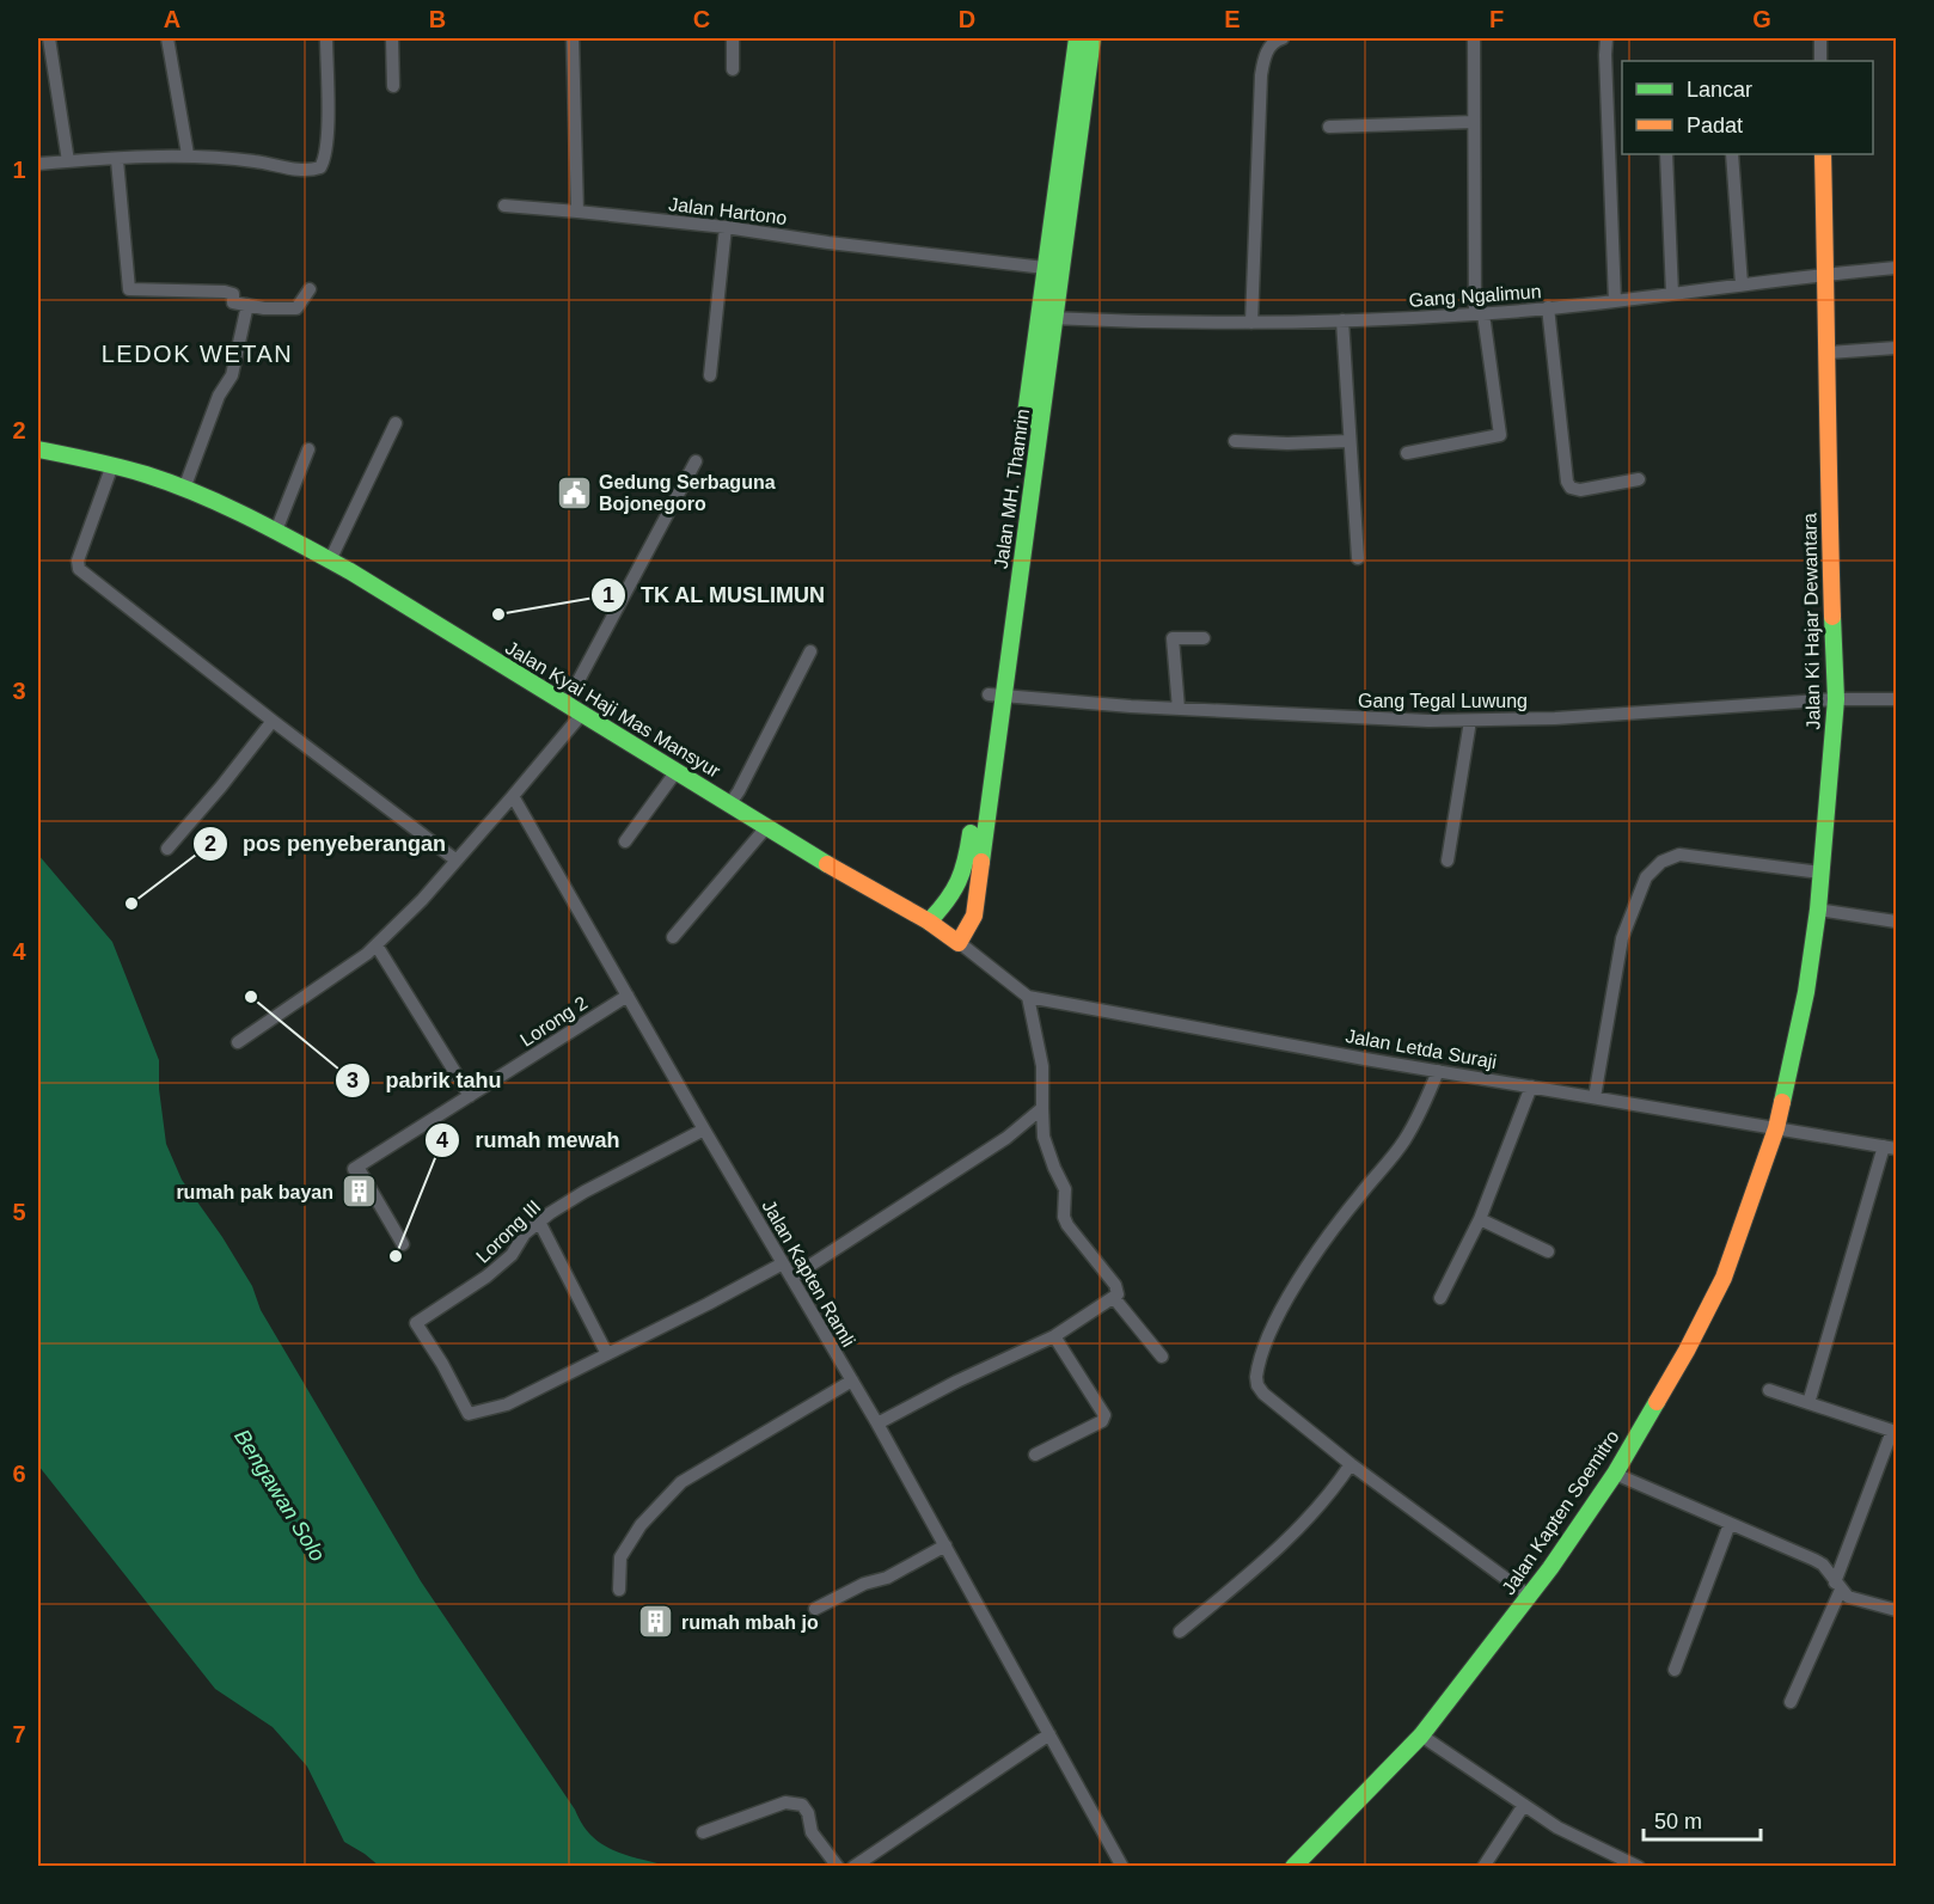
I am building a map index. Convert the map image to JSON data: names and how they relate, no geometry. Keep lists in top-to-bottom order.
{
  "streets": {
    "main road": [
      "Jalan MH. Thamrin",
      "Jalan Ki Hajar Dewantara",
      "Jalan Kyai Haji Mas Mansyur",
      "Jalan Kapten Soemitro"
    ],
    "street": [
      "Jalan Hartono",
      "Gang Ngalimun",
      "Gang Tegal Luwung",
      "Lorong 2",
      "Jalan Letda Suraji",
      "Lorong III",
      "Jalan Kapten Ramli"
    ]
  },
  "crossings": [
    ["Jalan Hartono", "Jalan MH. Thamrin"],
    ["Gang Ngalimun", "Jalan MH. Thamrin"],
    ["Gang Ngalimun", "Jalan Ki Hajar Dewantara"],
    ["Jalan MH. Thamrin", "Gang Tegal Luwung"],
    ["Jalan MH. Thamrin", "Jalan Kyai Haji Mas Mansyur"],
    ["Jalan MH. Thamrin", "Jalan Letda Suraji"],
    ["Jalan Ki Hajar Dewantara", "Gang Tegal Luwung"],
    ["Jalan Ki Hajar Dewantara", "Jalan Letda Suraji"],
    ["Jalan Ki Hajar Dewantara", "Jalan Kapten Soemitro"],
    ["Jalan Kyai Haji Mas Mansyur", "Jalan Letda Suraji"],
    ["Lorong 2", "Jalan Kapten Ramli"],
    ["Jalan Letda Suraji", "Jalan Kapten Soemitro"],
    ["Lorong III", "Jalan Kapten Ramli"]
  ],
  "districts": ["LEDOK WETAN"],
  "water": ["Bengawan Solo"],
  "places": {
    "public building": ["Gedung Serbaguna Bojonegoro"],
    "other": [
      "TK AL MUSLIMUN",
      "pos penyeberangan",
      "pabrik tahu",
      "rumah mewah"
    ],
    "building": ["rumah pak bayan", "rumah mbah jo"]
  },
  "legend": ["Lancar", "Padat"],
  "scale_bar": "50 m",
  "grid": {
    "columns": [
      "A",
      "B",
      "C",
      "D",
      "E",
      "F",
      "G"
    ],
    "rows": [
      "1",
      "2",
      "3",
      "4",
      "5",
      "6",
      "7"
    ]
  }
}
